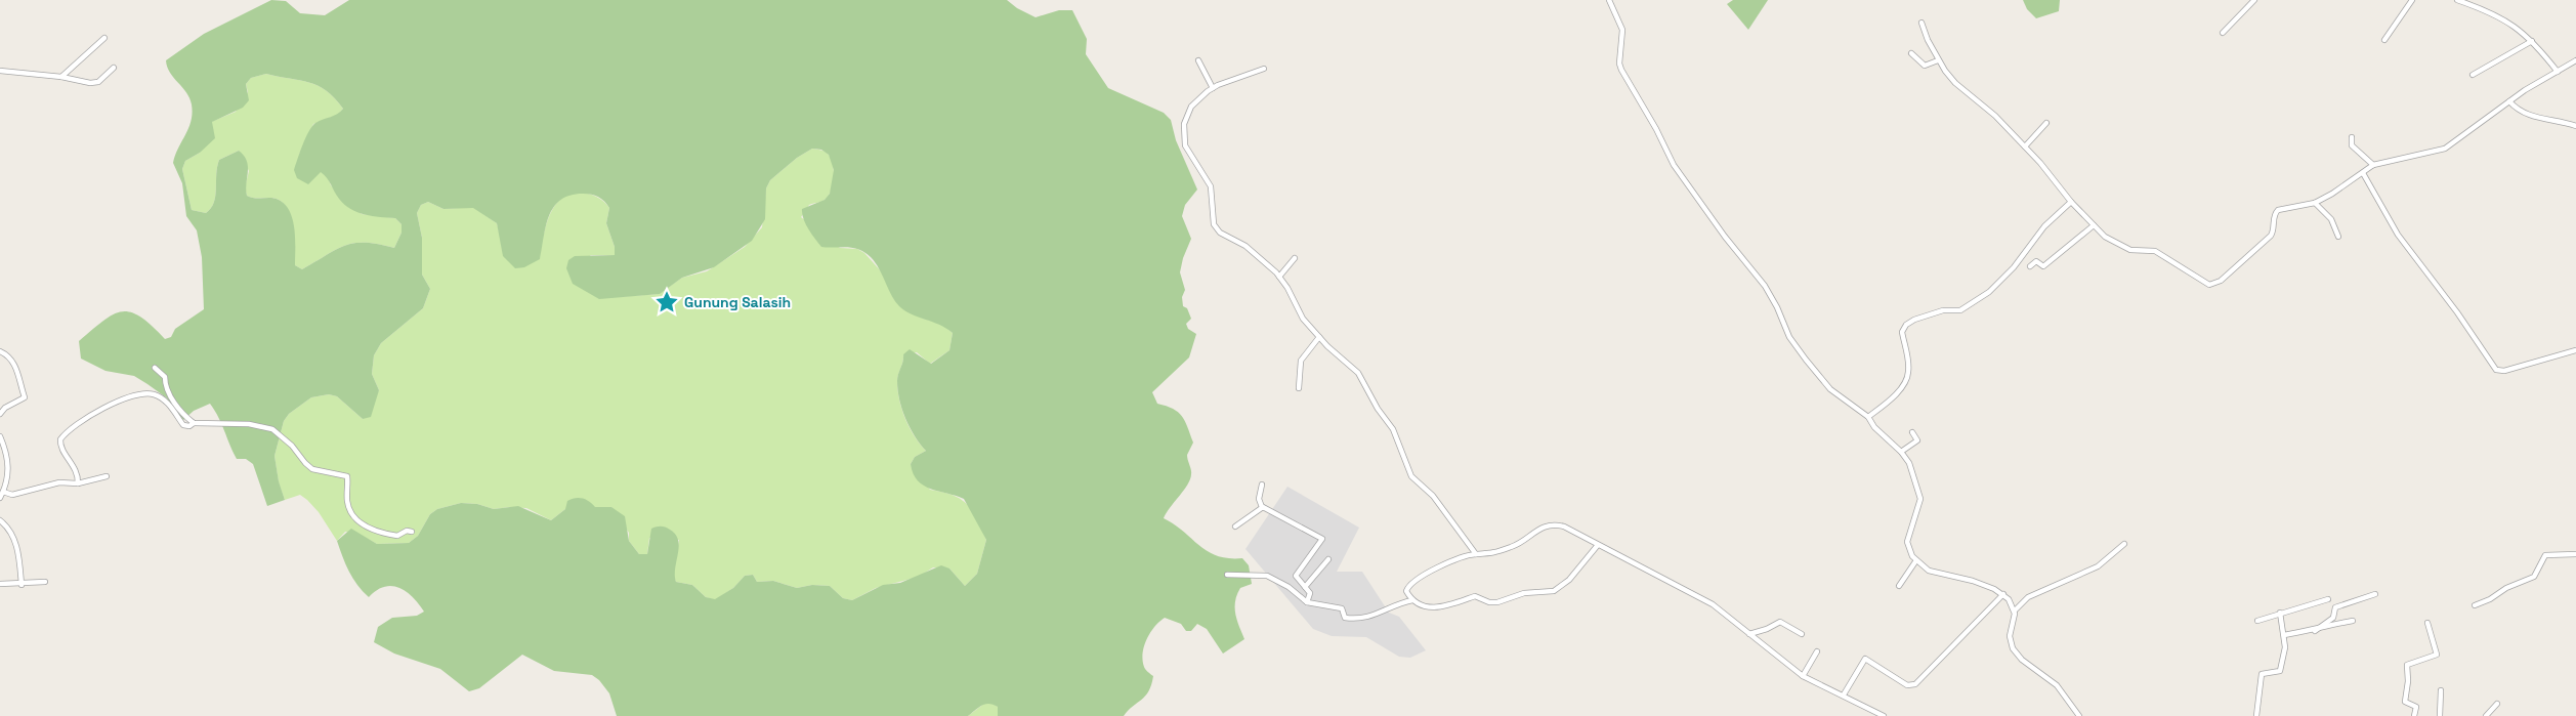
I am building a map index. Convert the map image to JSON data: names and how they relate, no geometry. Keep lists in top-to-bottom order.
{
  "places": {
    "place": ["Gunung Salasih"]
  }
}
